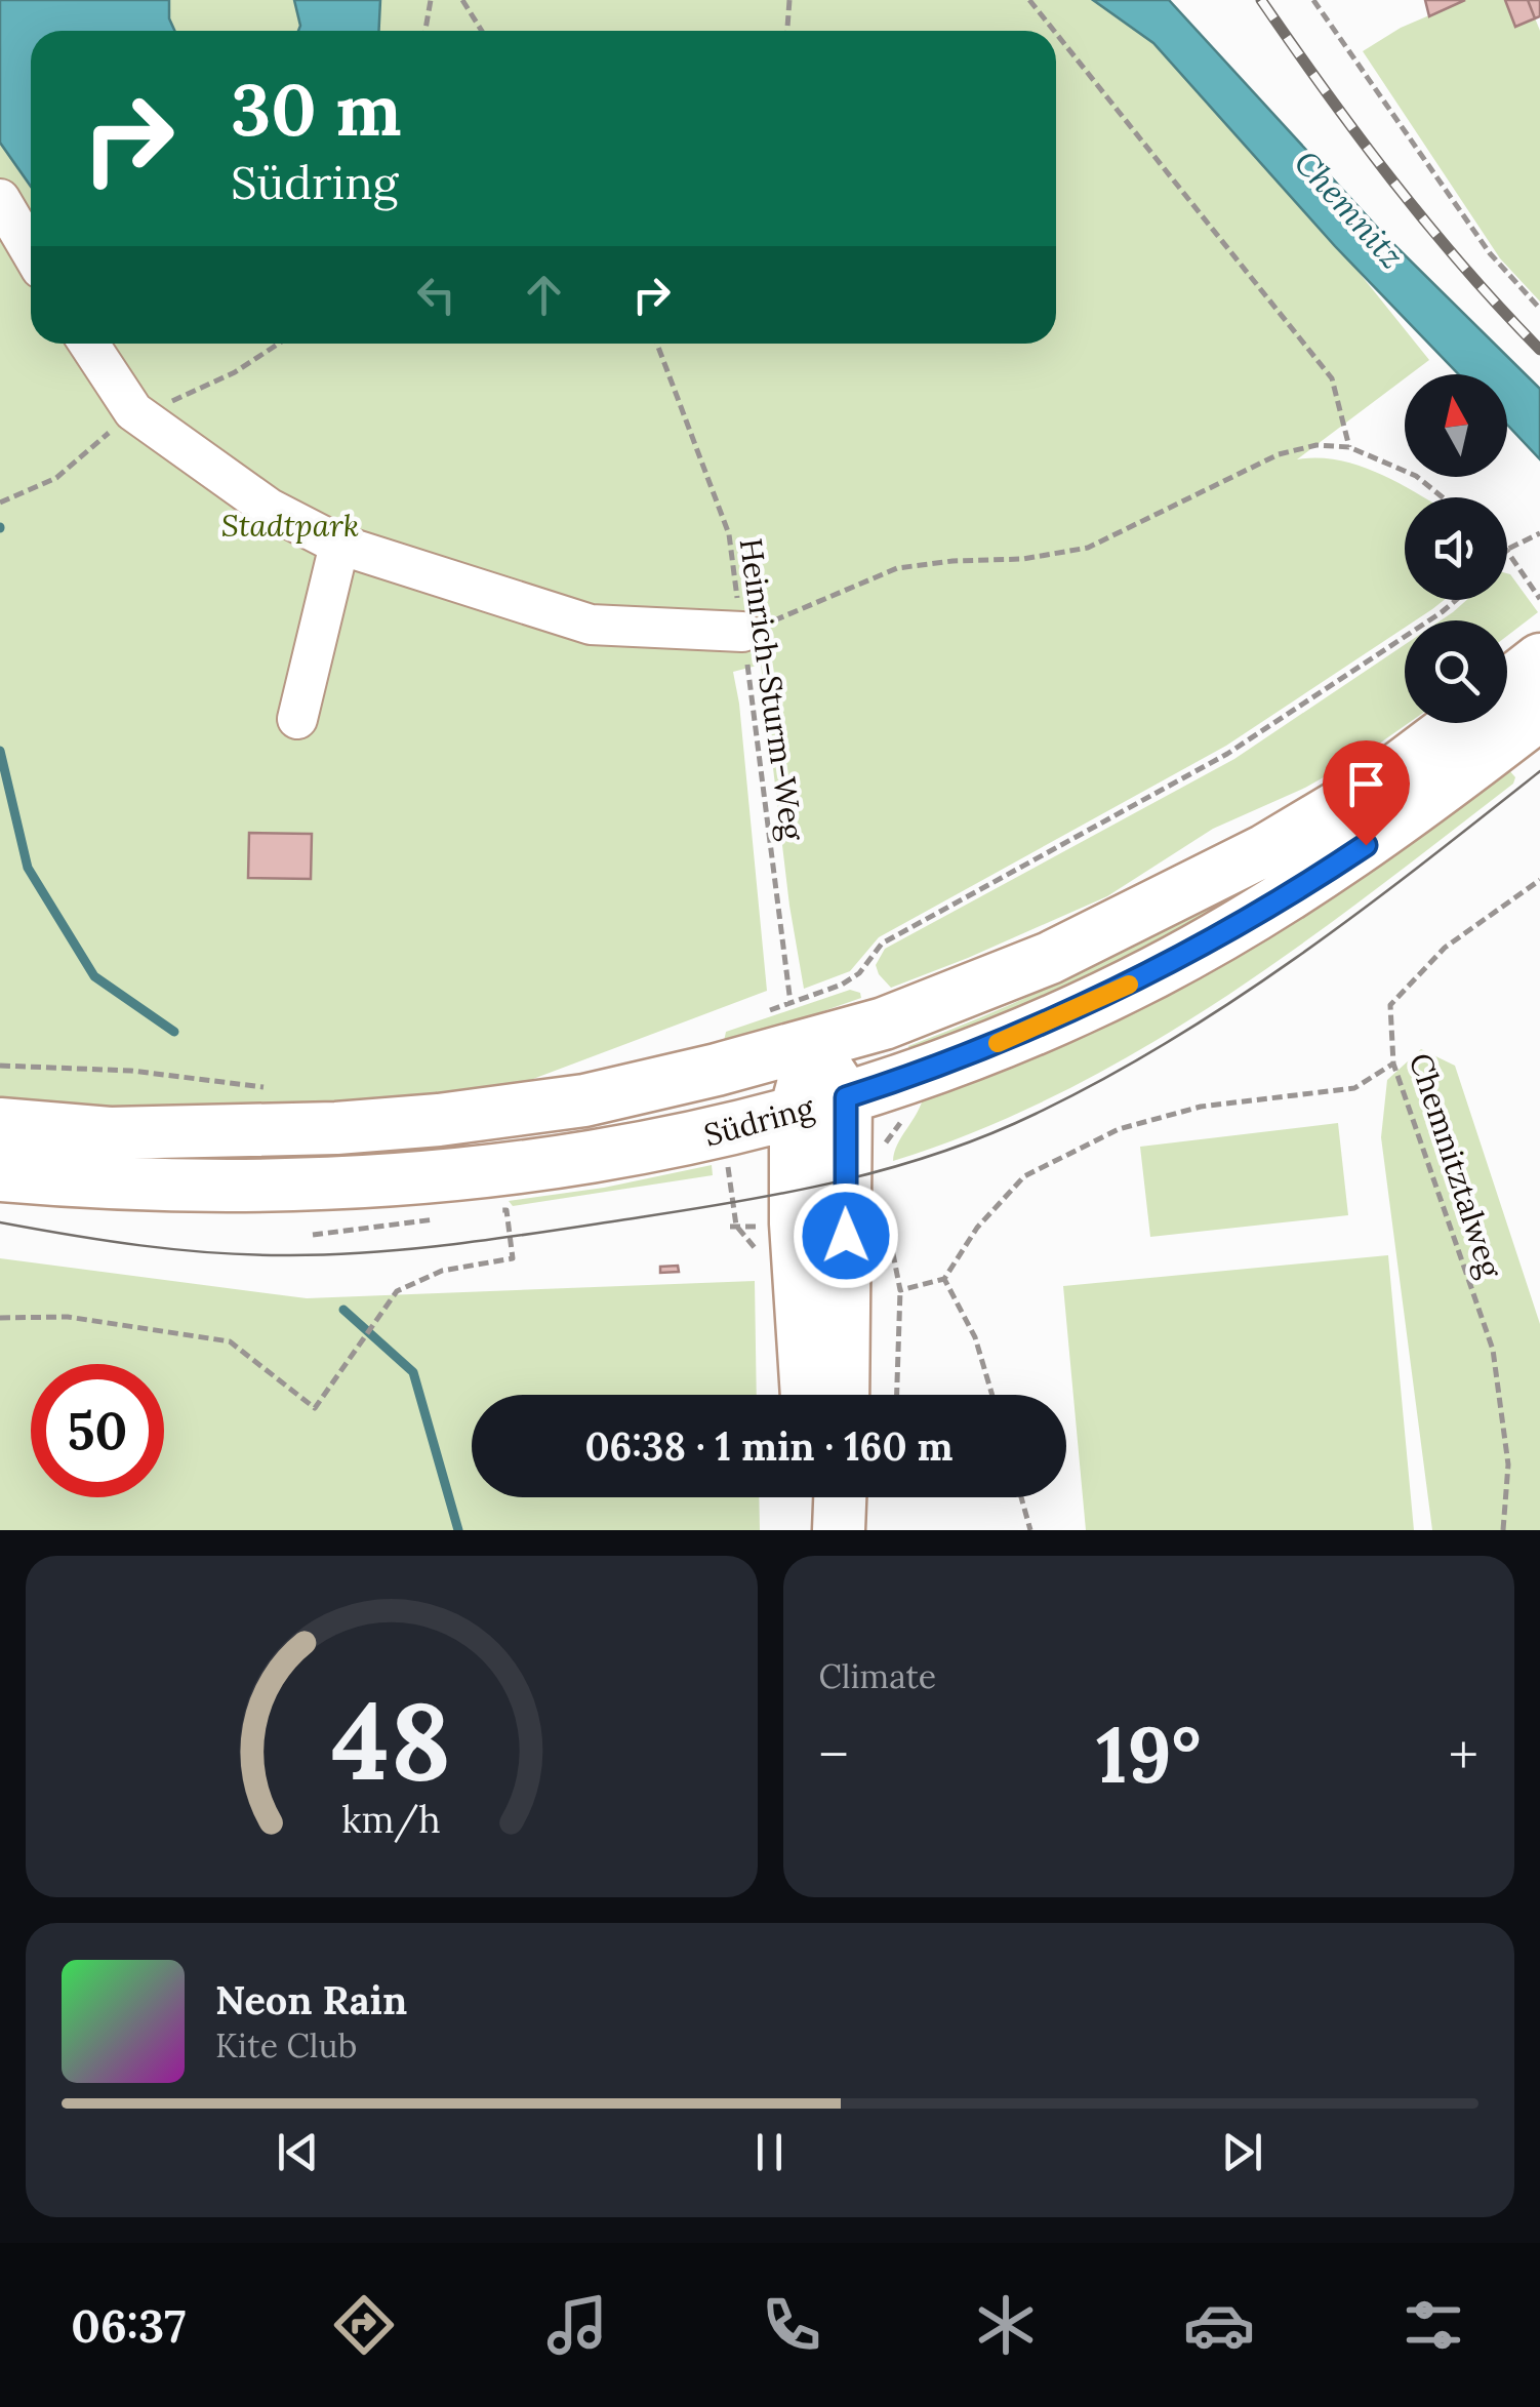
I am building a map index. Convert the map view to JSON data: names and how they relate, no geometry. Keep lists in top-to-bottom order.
{
  "streets": {
    "main road": ["Südring"],
    "path": ["Heinrich-Sturm-Weg", "Chemnitztalweg"]
  },
  "crossings": [
    ["Heinrich-Sturm-Weg", "Südring"]
  ],
  "water": ["Chemnitz"],
  "parks": ["Stadtpark"],
  "north": "top",
  "page": {
    "turn": ["30 m", "Südring"],
    "limit": "50",
    "trip": "06:38 · 1 min · 160 m",
    "tile": "Climate",
    "heat": ["−", "19°", "+"],
    "song": ["Neon Rain", "Kite Club"],
    "tabs": "06:37",
    "gauge": ["48", "km/h"]
  }
}
